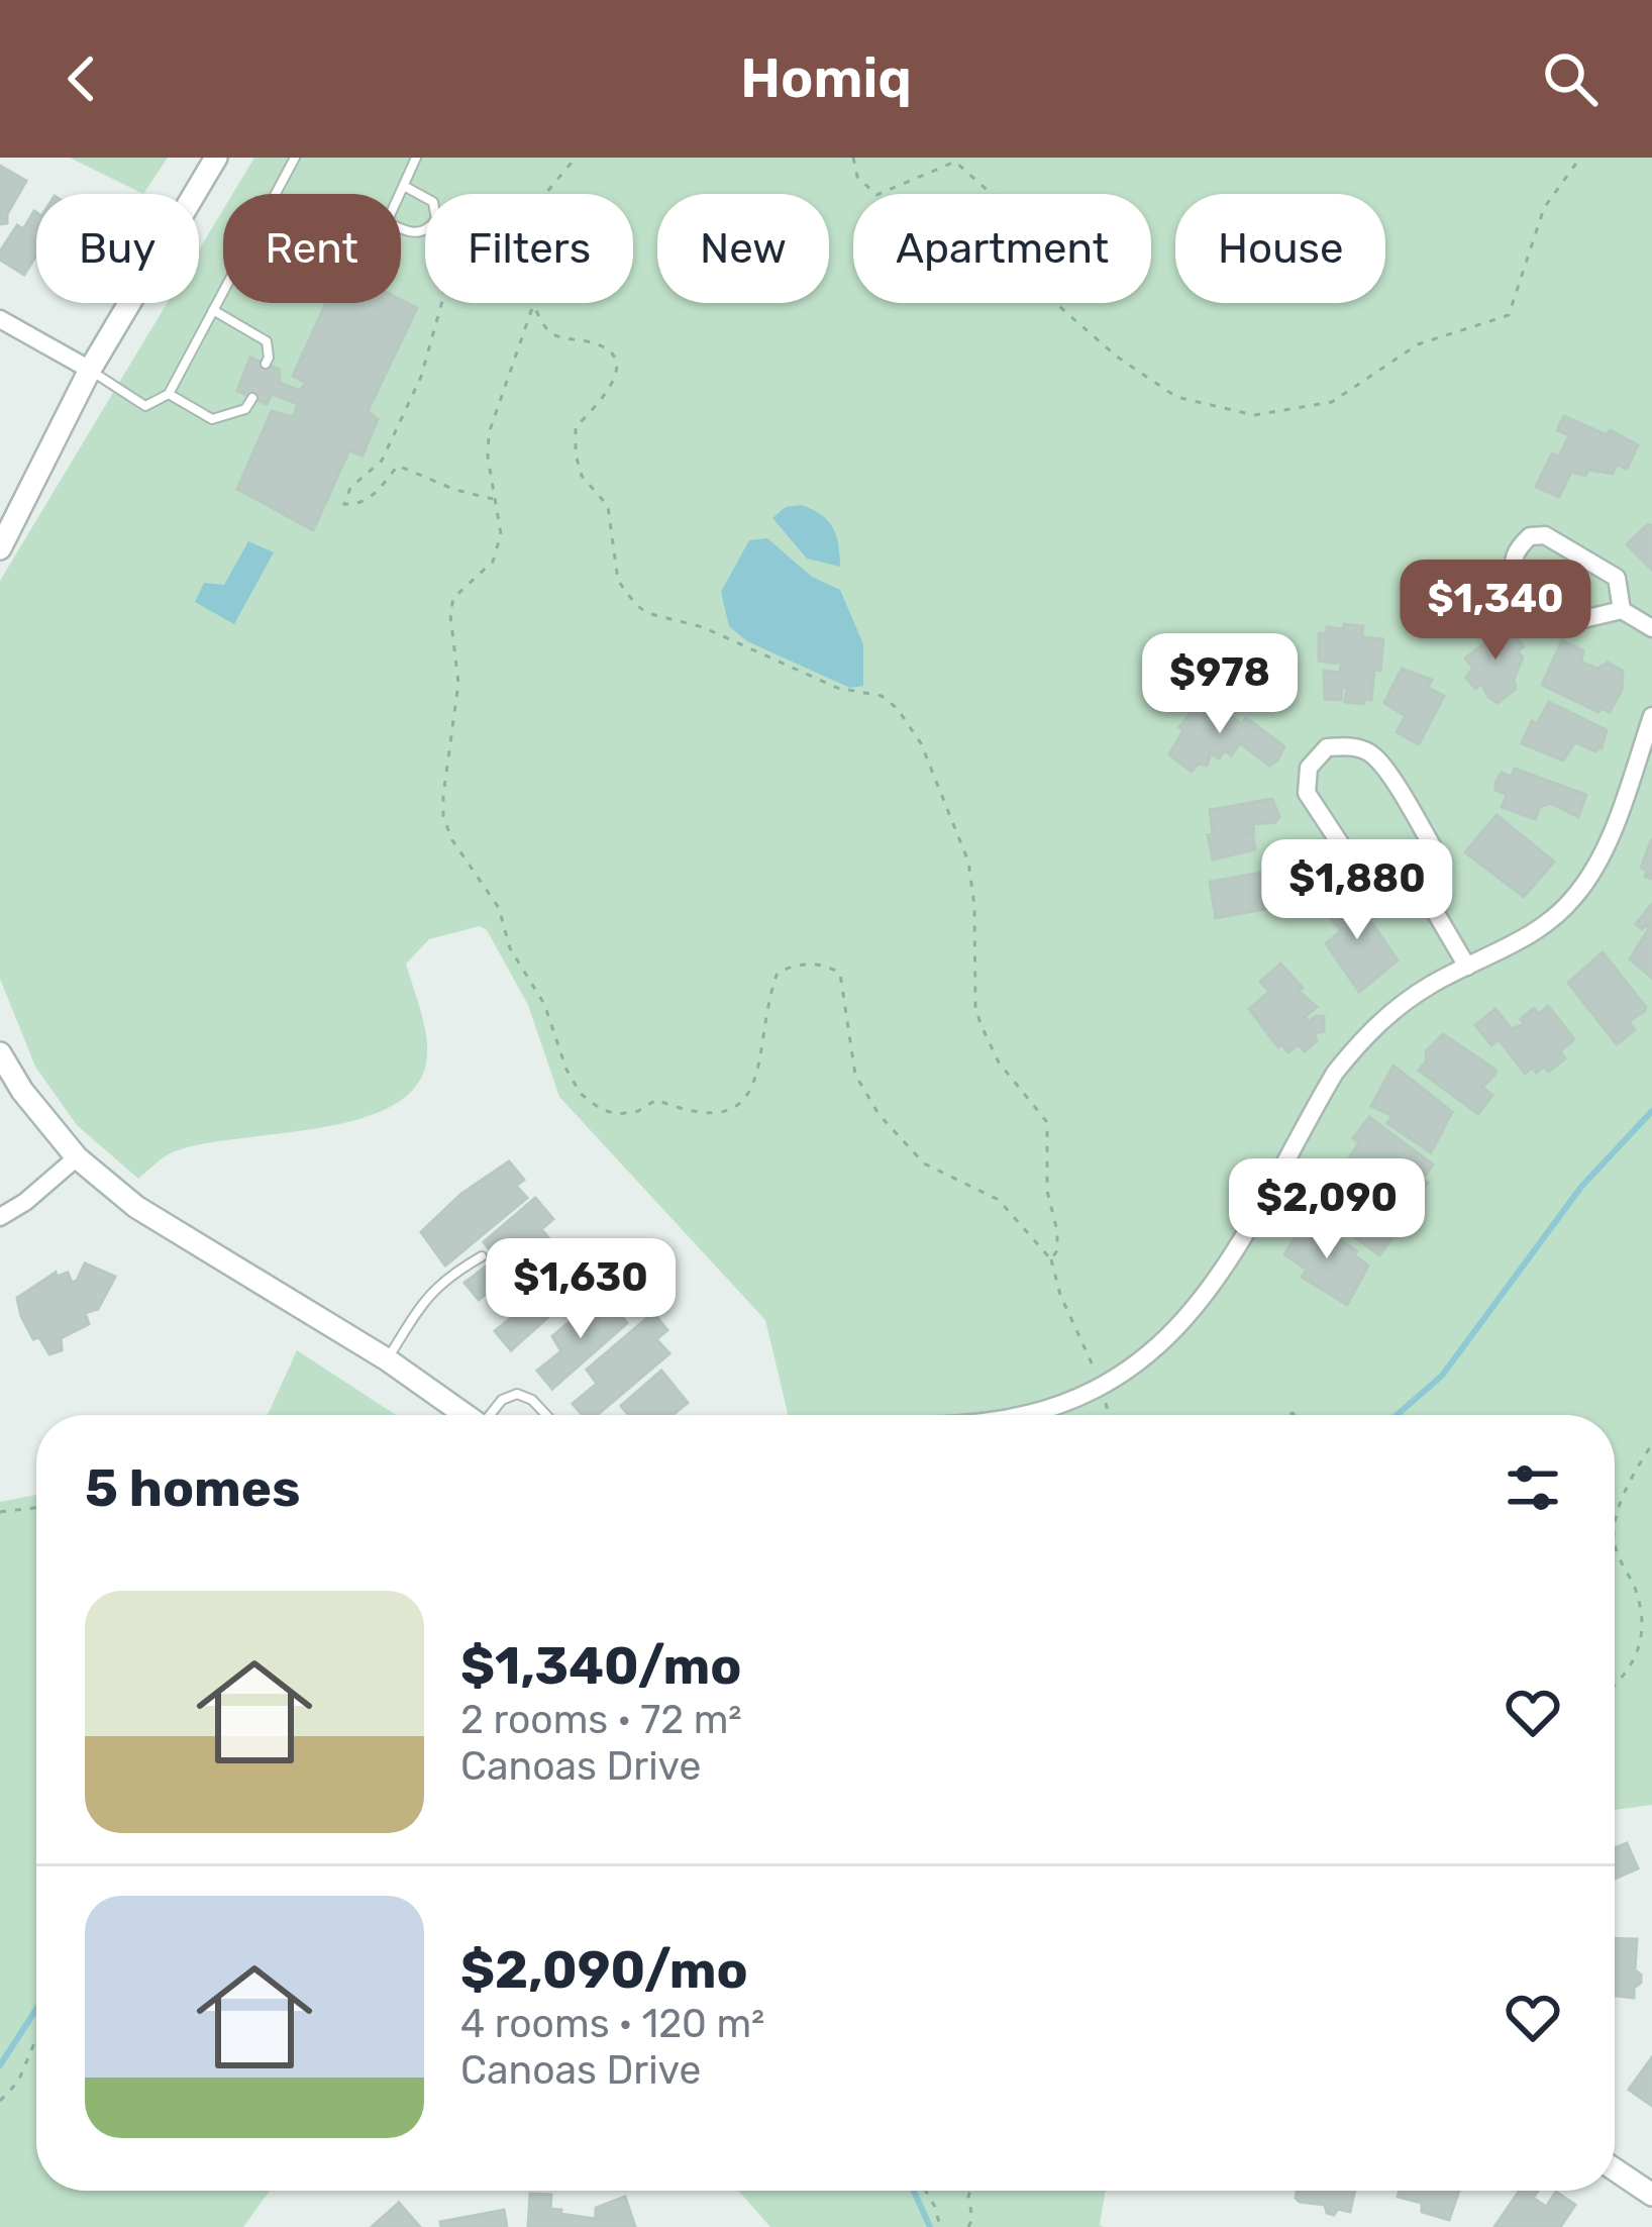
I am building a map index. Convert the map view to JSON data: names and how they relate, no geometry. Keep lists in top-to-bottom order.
{
  "page": {
    "header": "Homiq",
    "chip": [
      "Buy",
      "Rent",
      "Filters",
      "New",
      "Apartment",
      "House"
    ],
    "price": [
      "$1,340",
      "$978",
      "$1,880",
      "$2,090",
      "$1,630"
    ],
    "heading": "5 homes",
    "list": [
      {
        "name": "$1,340/mo",
        "note": "2 rooms · 72 m² · Canoas Drive"
      },
      {
        "name": "$2,090/mo",
        "note": "4 rooms · 120 m² · Canoas Drive"
      }
    ]
  }
}
